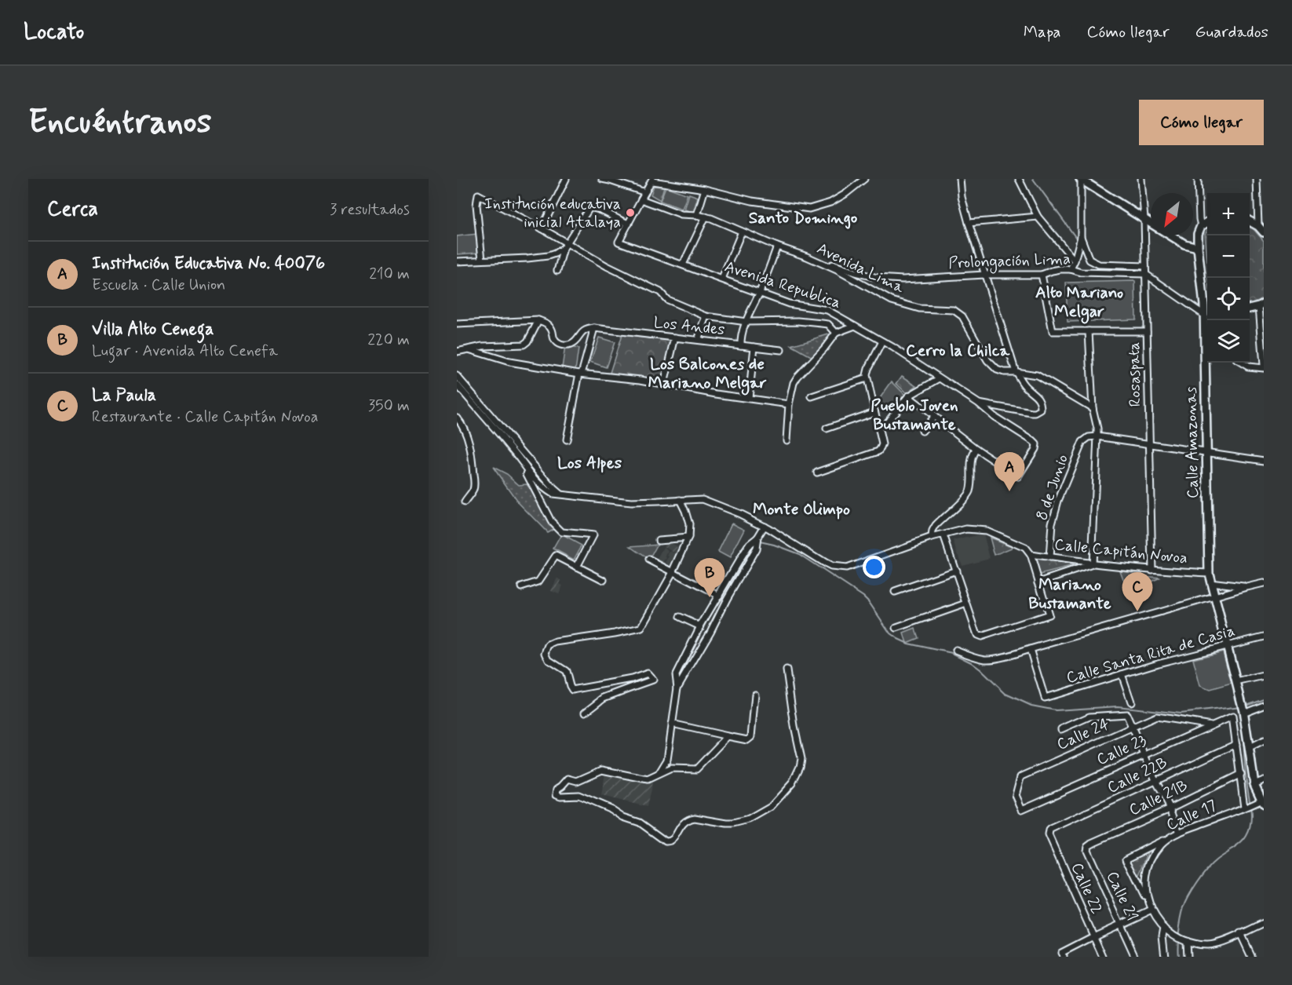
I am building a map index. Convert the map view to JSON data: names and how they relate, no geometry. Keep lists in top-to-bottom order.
{
  "streets": {
    "street": [
      "Prolongación Lima",
      "Avenida Lima",
      "Avenida Republica",
      "Los Andes",
      "Rosaspata",
      "Calle Amazonas",
      "8 de Junio",
      "Calle Capitán Novoa",
      "Calle Santa Rita de Casia",
      "Calle 24",
      "Calle 23",
      "Calle 22B",
      "Calle 21B",
      "Calle 17",
      "Calle 22",
      "Calle 21"
    ]
  },
  "crossings": [
    ["Prolongación Lima", "Avenida Lima"],
    ["Prolongación Lima", "Rosaspata"],
    ["Avenida Lima", "Avenida Republica"],
    ["Rosaspata", "Calle Capitán Novoa"],
    ["Calle Amazonas", "Calle Capitán Novoa"],
    ["Calle Amazonas", "Calle Santa Rita de Casia"],
    ["Calle Amazonas", "Calle 17"],
    ["8 de Junio", "Calle Capitán Novoa"],
    ["Calle 24", "Calle 23"],
    ["Calle 23", "Calle 22B"],
    ["Calle 22B", "Calle 22"],
    ["Calle 21B", "Calle 21"]
  ],
  "districts": [
    "Santo Domingo",
    "Alto Mariano Melgar",
    "Cerro la Chilca",
    "Los Balcones de Mariano Melgar",
    "Pueblo Joven Bustamante",
    "Los Alpes",
    "Monte Olimpo",
    "Mariano Bustamante"
  ],
  "places": ["Institución educativa inicial Atalaya"],
  "north": "bottom left",
  "page": {
    "header": "Locato",
    "nav": ["Mapa", "Cómo llegar", "Guardados"],
    "buttons": "Cómo llegar",
    "title": "Encuéntranos",
    "heading": ["Cerca", "3 resultados"],
    "map_buttons": ["+", "−"],
    "list": [
      {
        "mark": "A",
        "name": "Institución Educativa No. 40076",
        "note": "Escuela · Calle Union",
        "value": "210 m"
      },
      {
        "mark": "B",
        "name": "Villa Alto Cenega",
        "note": "Lugar · Avenida Alto Cenefa",
        "value": "220 m"
      },
      {
        "mark": "C",
        "name": "La Paula",
        "note": "Restaurante · Calle Capitán Novoa",
        "value": "350 m"
      }
    ],
    "pins": ["A", "B", "C"]
  }
}
